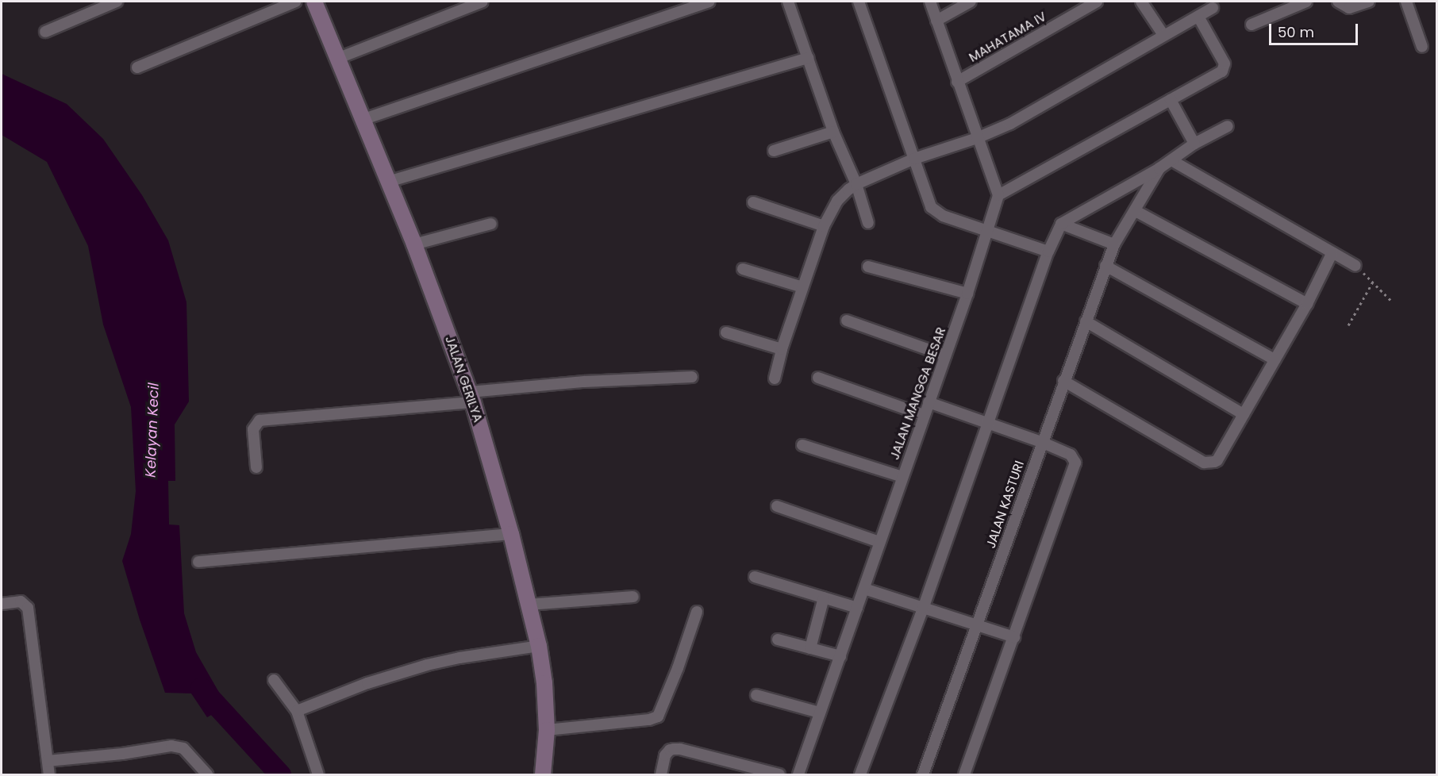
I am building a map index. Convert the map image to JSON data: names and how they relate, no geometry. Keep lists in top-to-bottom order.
{
  "streets": {
    "street": [
      "MAHATAMA IV",
      "JALAN GERILYA",
      "JALAN MANGGA BESAR",
      "JALAN KASTURI"
    ]
  },
  "water": ["Kelayan Kecil"],
  "scale_bar": "50 m"
}
